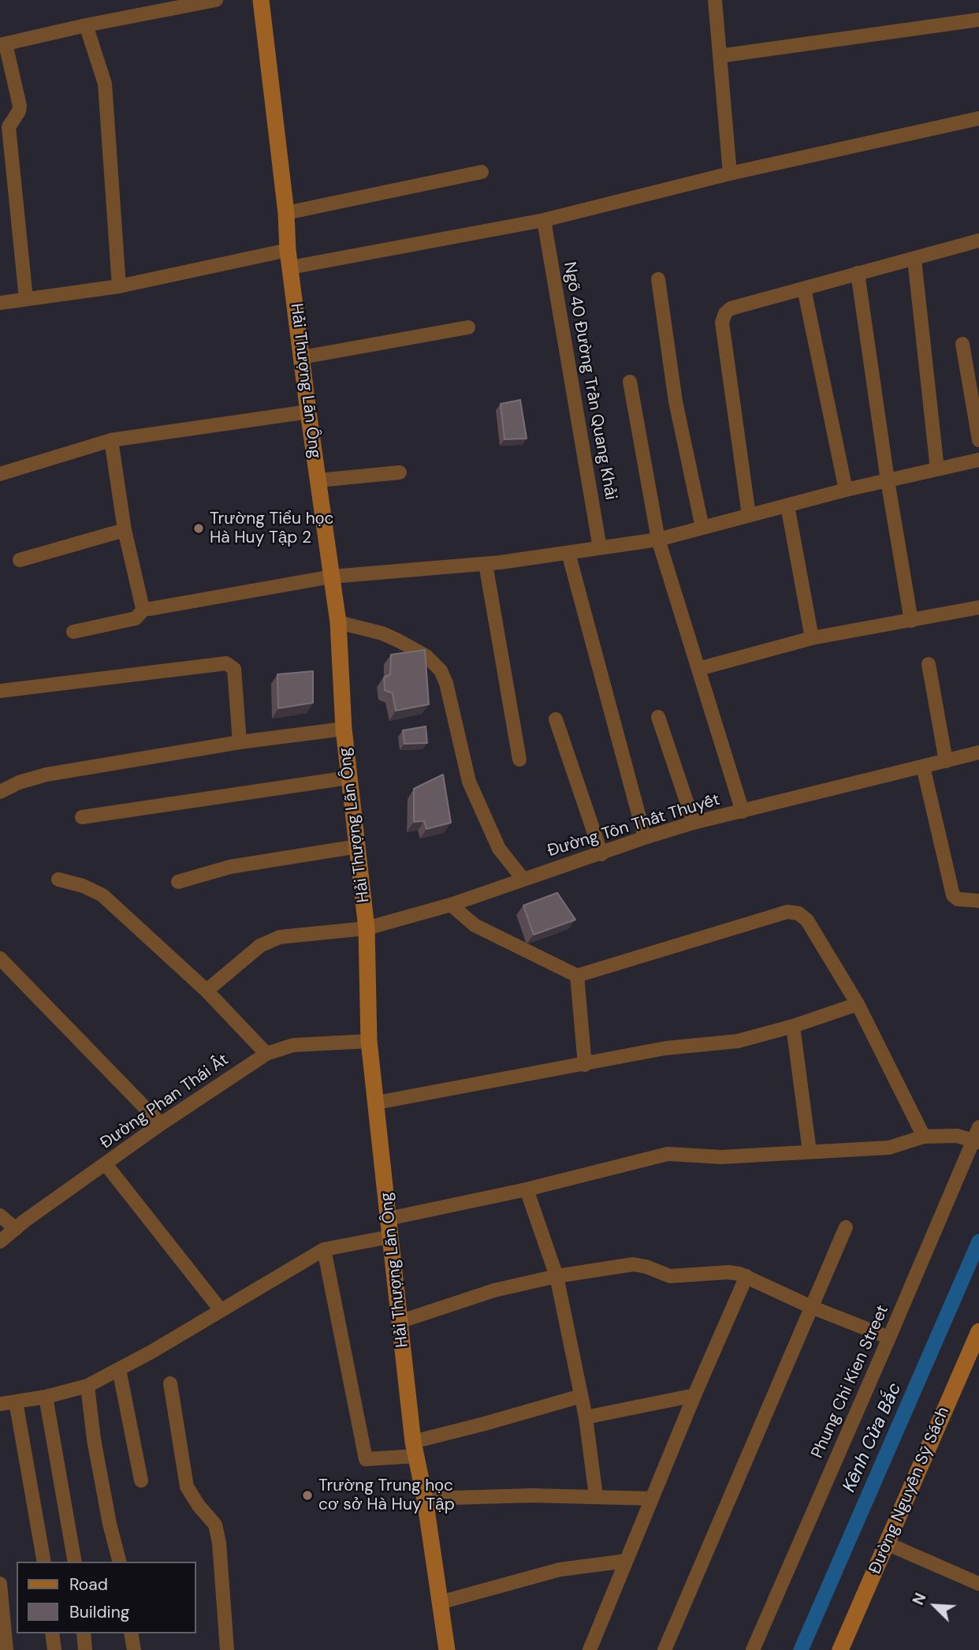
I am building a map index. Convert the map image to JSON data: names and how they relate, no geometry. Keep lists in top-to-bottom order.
{
  "streets": {
    "street": [
      "Hải Thượng Lãn Ông",
      "Ngõ 40 Đường Trần Quang Khải",
      "Đường Tôn Thất Thuyết",
      "Đường Phan Thái Ất",
      "Phung Chi Kien Street",
      "Đường Nguyễn Sỹ Sách"
    ]
  },
  "crossings": [
    ["Hải Thượng Lãn Ông", "Đường Tôn Thất Thuyết"],
    ["Hải Thượng Lãn Ông", "Đường Phan Thái Ất"]
  ],
  "water": ["Kênh Cửa Bắc"],
  "places": ["Trường Tiểu học Hà Huy Tập 2", "Trường Trung học cơ sở Hà Huy Tập"],
  "legend": ["Road", "Building"],
  "north": "top left"
}
